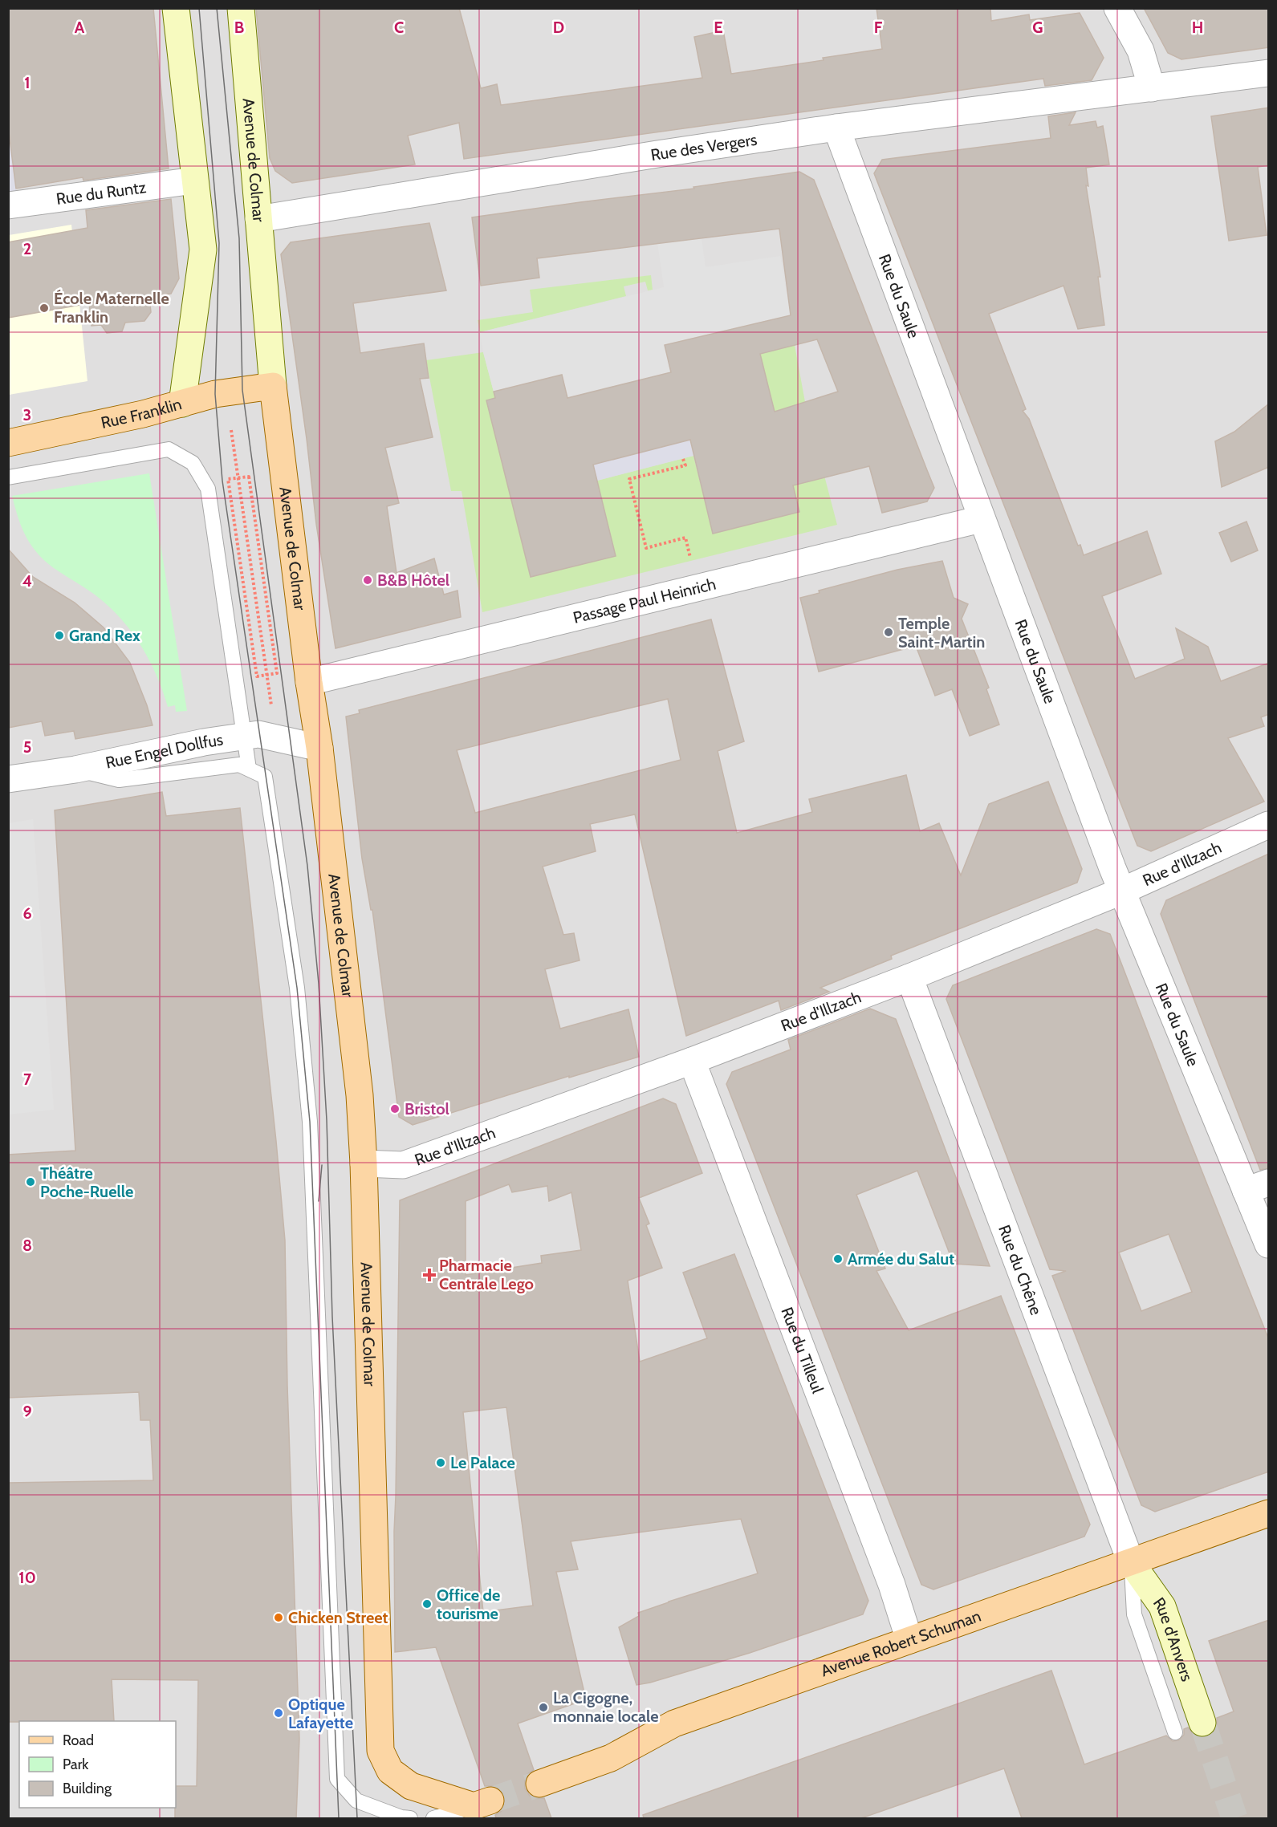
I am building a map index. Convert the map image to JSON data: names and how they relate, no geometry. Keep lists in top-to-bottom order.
{
  "streets": {
    "main road": [
      "Avenue de Colmar",
      "Rue Franklin",
      "Rue d'Anvers",
      "Avenue Robert Schuman"
    ],
    "street": [
      "Rue des Vergers",
      "Rue du Runtz",
      "Rue du Saule",
      "Passage Paul Heinrich",
      "Rue Engel Dollfus",
      "Rue d'Illzach",
      "Rue du Chêne",
      "Rue du Tilleul"
    ]
  },
  "crossings": [
    ["Rue des Vergers", "Avenue de Colmar"],
    ["Rue des Vergers", "Rue du Saule"],
    ["Avenue de Colmar", "Rue Franklin"],
    ["Avenue de Colmar", "Passage Paul Heinrich"],
    ["Avenue de Colmar", "Rue Engel Dollfus"],
    ["Avenue de Colmar", "Rue d'Illzach"],
    ["Rue du Saule", "Passage Paul Heinrich"],
    ["Rue du Saule", "Rue d'Illzach"],
    ["Rue d'Illzach", "Rue du Chêne"],
    ["Rue d'Illzach", "Rue du Tilleul"],
    ["Rue du Chêne", "Rue d'Anvers"],
    ["Rue du Chêne", "Avenue Robert Schuman"],
    ["Rue du Tilleul", "Avenue Robert Schuman"],
    ["Rue d'Anvers", "Avenue Robert Schuman"]
  ],
  "places": {
    "other": [
      "École Maternelle Franklin",
      "B&B Hôtel",
      "Temple Saint-Martin",
      "Grand Rex",
      "Bristol",
      "Théâtre Poche-Ruelle",
      "Armée du Salut",
      "Le Palace",
      "Office de tourisme",
      "Chicken Street",
      "La Cigogne, monnaie locale",
      "Optique Lafayette"
    ],
    "health": ["Pharmacie Centrale Lego"]
  },
  "legend": ["Road", "Park", "Building"],
  "grid": {
    "columns": [
      "A",
      "B",
      "C",
      "D",
      "E",
      "F",
      "G",
      "H"
    ],
    "rows": [
      "1",
      "2",
      "3",
      "4",
      "5",
      "6",
      "7",
      "8",
      "9",
      "10"
    ]
  }
}
